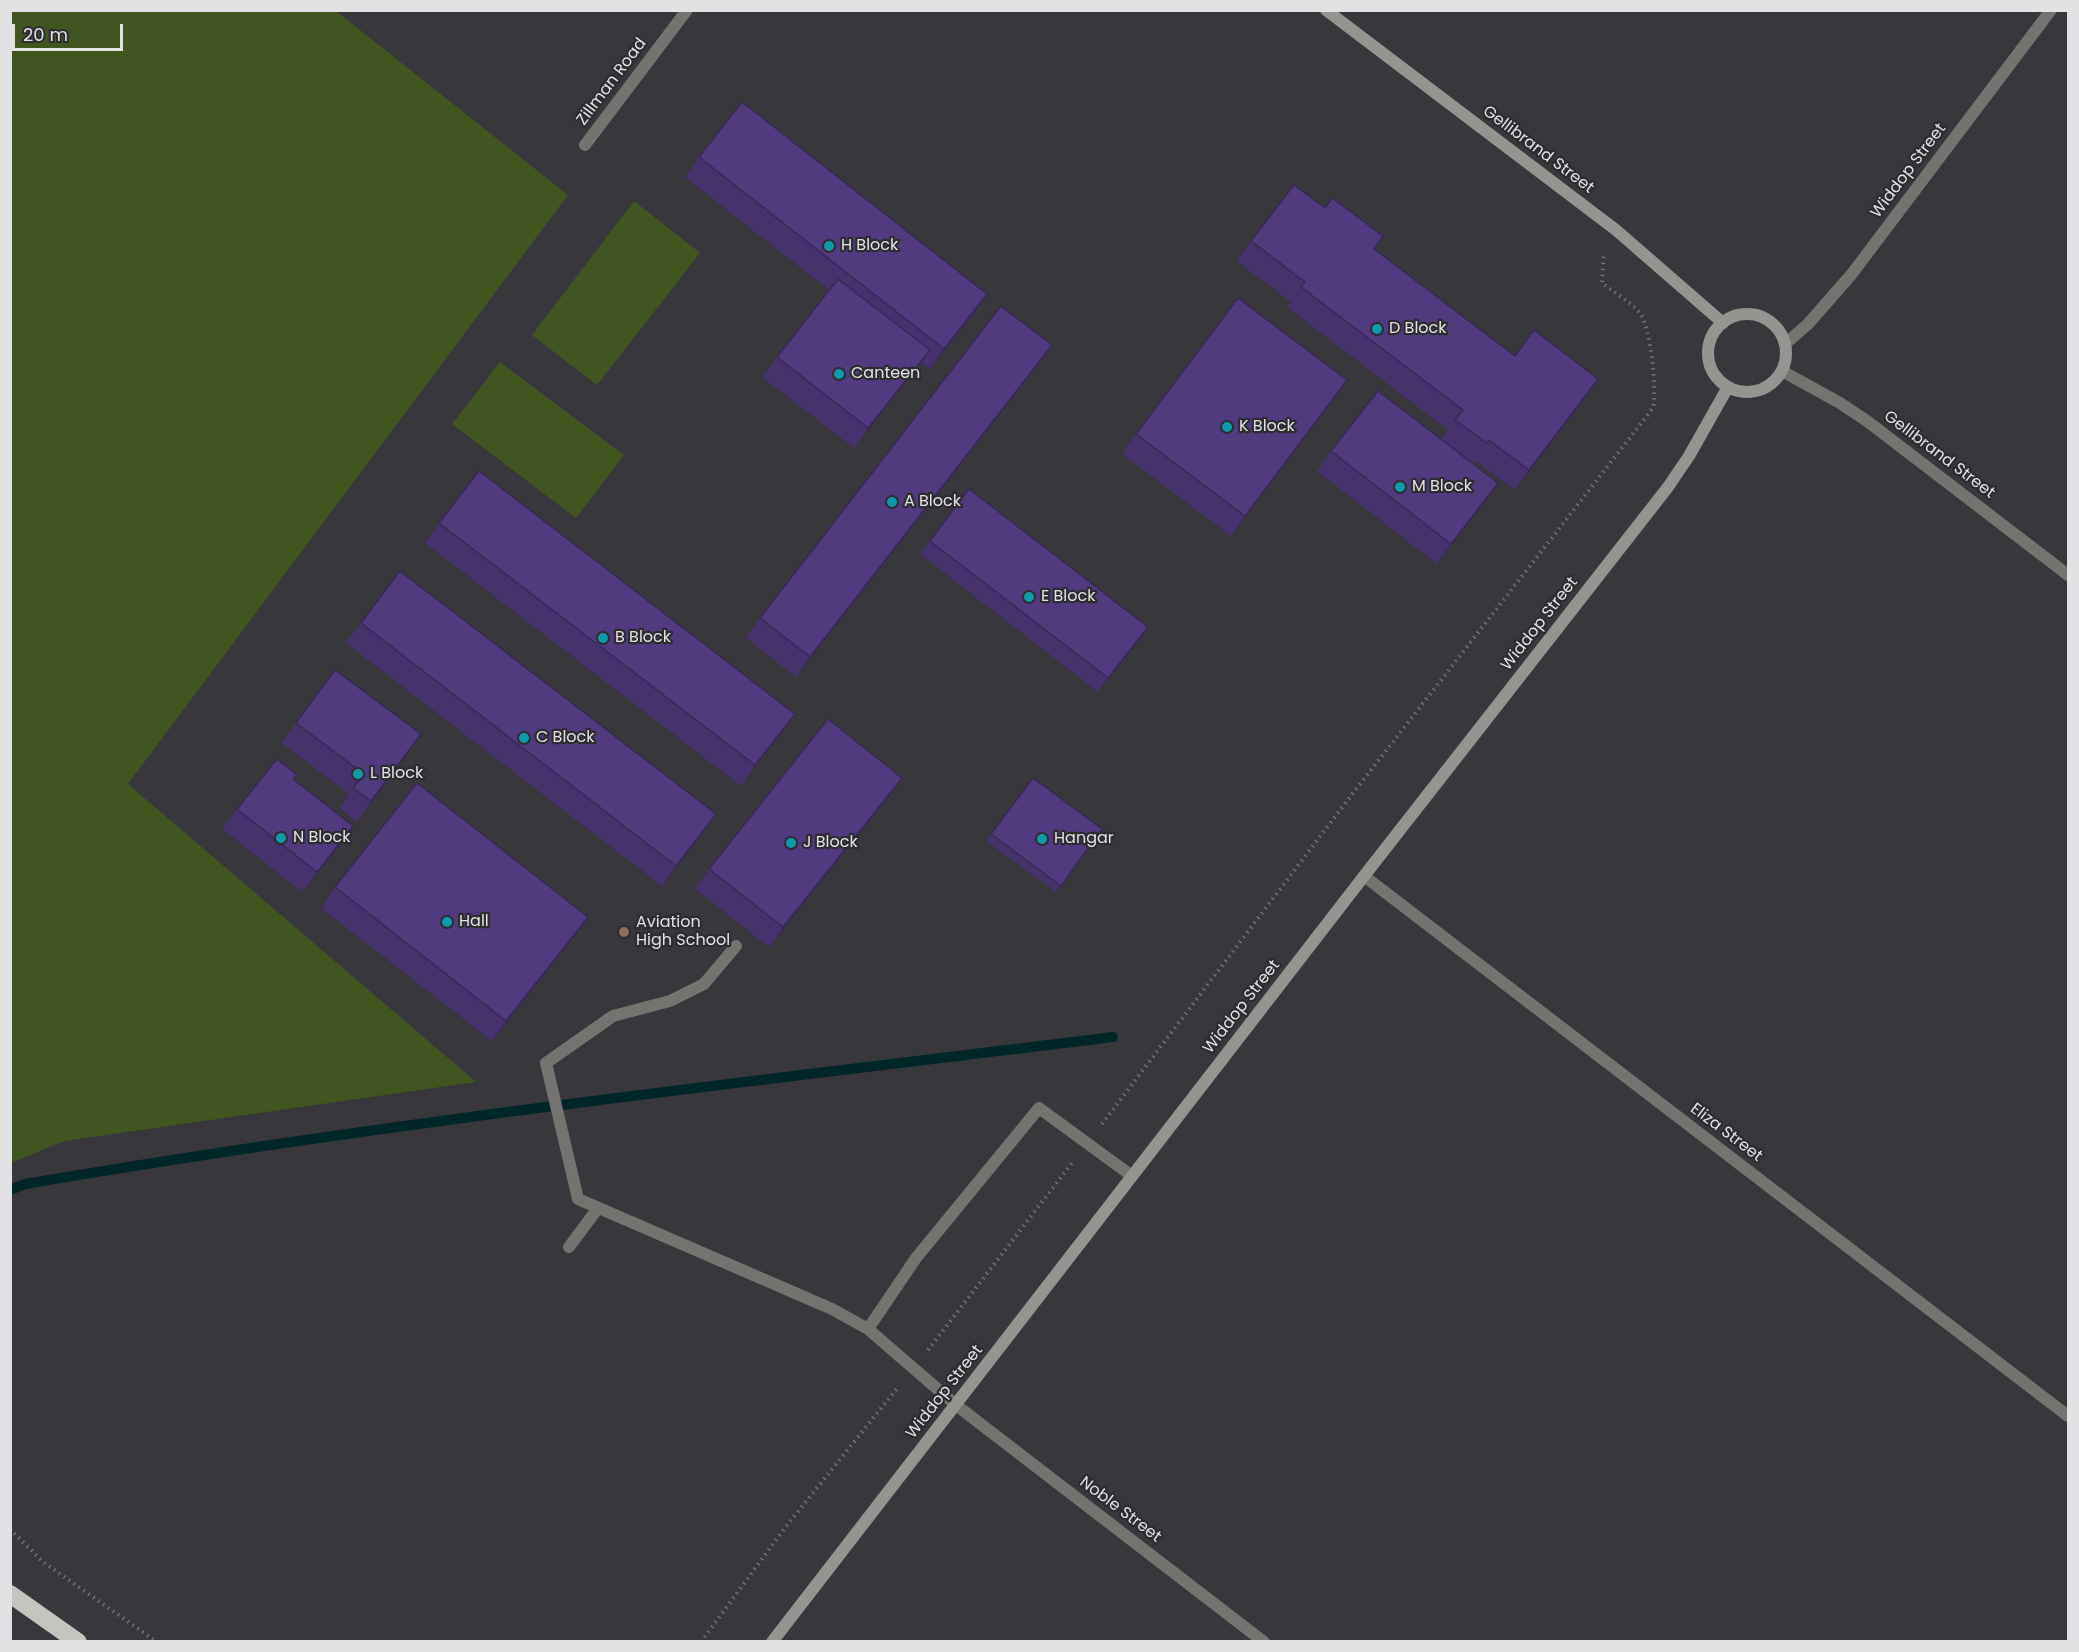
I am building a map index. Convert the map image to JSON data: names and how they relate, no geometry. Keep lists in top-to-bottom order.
{
  "streets": {
    "street": [
      "Zillman Road",
      "Gellibrand Street",
      "Widdop Street",
      "Eliza Street",
      "Noble Street"
    ]
  },
  "crossings": [
    ["Gellibrand Street", "Widdop Street"],
    ["Widdop Street", "Eliza Street"],
    ["Widdop Street", "Noble Street"]
  ],
  "places": [
    "H Block",
    "D Block",
    "Canteen",
    "K Block",
    "M Block",
    "A Block",
    "E Block",
    "B Block",
    "C Block",
    "L Block",
    "N Block",
    "Hangar",
    "J Block",
    "Hall",
    "Aviation High School"
  ],
  "scale_bar": "20 m"
}
